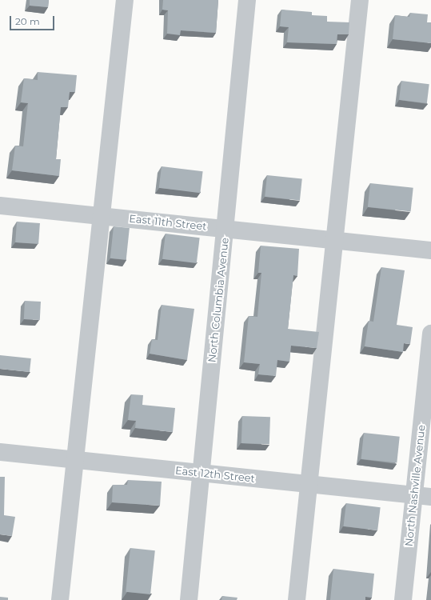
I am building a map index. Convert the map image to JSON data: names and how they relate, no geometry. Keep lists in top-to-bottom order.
{
  "streets": {
    "street": [
      "East 11th Street",
      "North Columbia Avenue",
      "East 12th Street",
      "North Nashville Avenue"
    ]
  },
  "crossings": [
    ["East 11th Street", "North Columbia Avenue"],
    ["North Columbia Avenue", "East 12th Street"],
    ["East 12th Street", "North Nashville Avenue"]
  ],
  "scale_bar": "20 m"
}
